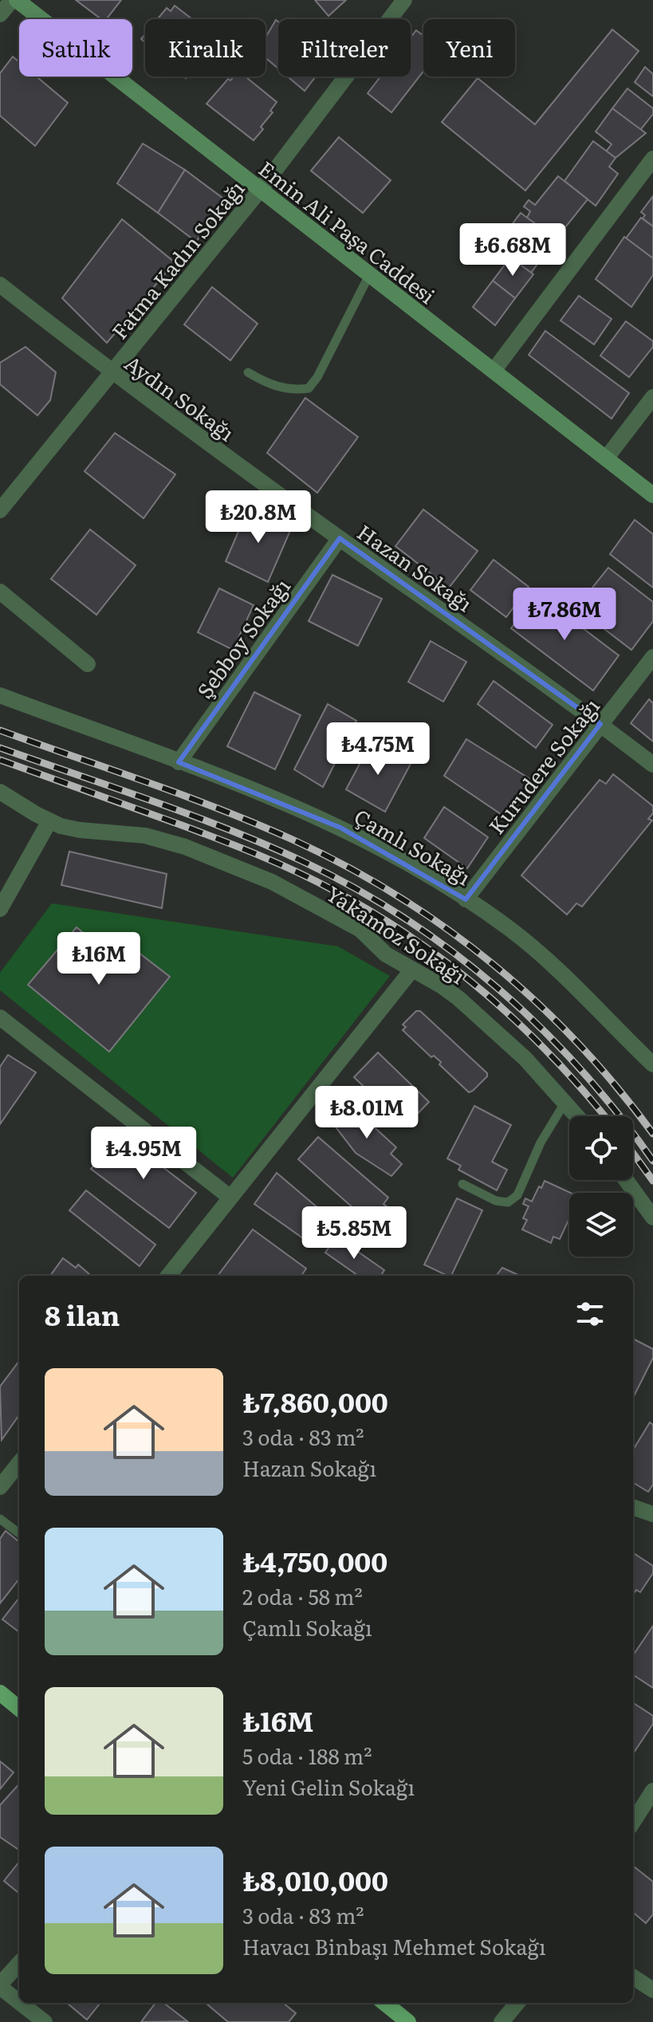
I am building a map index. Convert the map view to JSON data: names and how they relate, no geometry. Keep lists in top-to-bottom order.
{
  "streets": {
    "street": [
      "Emin Ali Paşa Caddesi",
      "Fatma Kadın Sokağı",
      "Aydın Sokağı",
      "Hazan Sokağı",
      "Şebboy Sokağı",
      "Kurudere Sokağı",
      "Çamlı Sokağı",
      "Yakamoz Sokağı"
    ]
  },
  "crossings": [
    ["Emin Ali Paşa Caddesi", "Fatma Kadın Sokağı"],
    ["Fatma Kadın Sokağı", "Aydın Sokağı"],
    ["Aydın Sokağı", "Hazan Sokağı"],
    ["Aydın Sokağı", "Şebboy Sokağı"],
    ["Hazan Sokağı", "Şebboy Sokağı"],
    ["Hazan Sokağı", "Kurudere Sokağı"],
    ["Şebboy Sokağı", "Çamlı Sokağı"],
    ["Kurudere Sokağı", "Çamlı Sokağı"]
  ],
  "page": {
    "chip": [
      "Satılık",
      "Kiralık",
      "Filtreler",
      "Yeni"
    ],
    "price": [
      "₺6.68M",
      "₺20.8M",
      "₺7.86M",
      "₺4.75M",
      "₺16M",
      "₺8.01M",
      "₺4.95M",
      "₺5.85M"
    ],
    "heading": "8 ilan",
    "list": [
      {
        "name": "₺7,860,000",
        "note": "3 oda · 83 m² · Hazan Sokağı"
      },
      {
        "name": "₺4,750,000",
        "note": "2 oda · 58 m² · Çamlı Sokağı"
      },
      {
        "name": "₺16M",
        "note": "5 oda · 188 m² · Yeni Gelin Sokağı"
      },
      {
        "name": "₺8,010,000",
        "note": "3 oda · 83 m² · Havacı Binbaşı Mehmet Sokağı"
      }
    ]
  }
}
